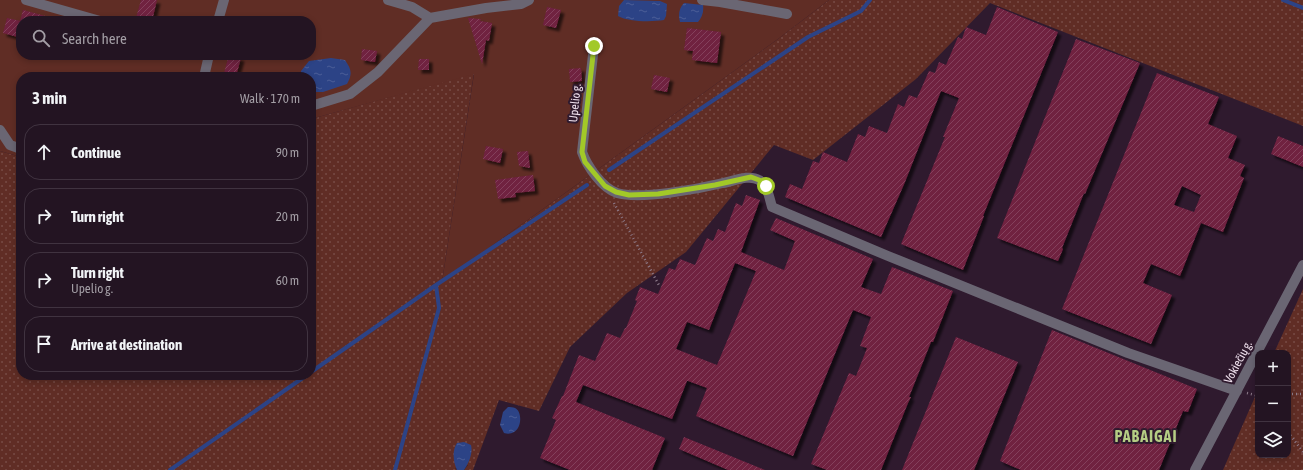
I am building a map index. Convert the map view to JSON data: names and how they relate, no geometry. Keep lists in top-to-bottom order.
{
  "streets": {
    "street": ["Upelio g.", "Vokiečių g."]
  },
  "districts": ["PABAIGAI"],
  "page": {
    "search": "Search here",
    "heading": ["3 min", "Walk · 170 m"],
    "list": [
      ["Continue", "90 m"],
      ["Turn right", "20 m"],
      ["Turn right", "Upelio g.", "60 m"],
      "Arrive at destination"
    ],
    "map_buttons": ["+", "−"]
  }
}
